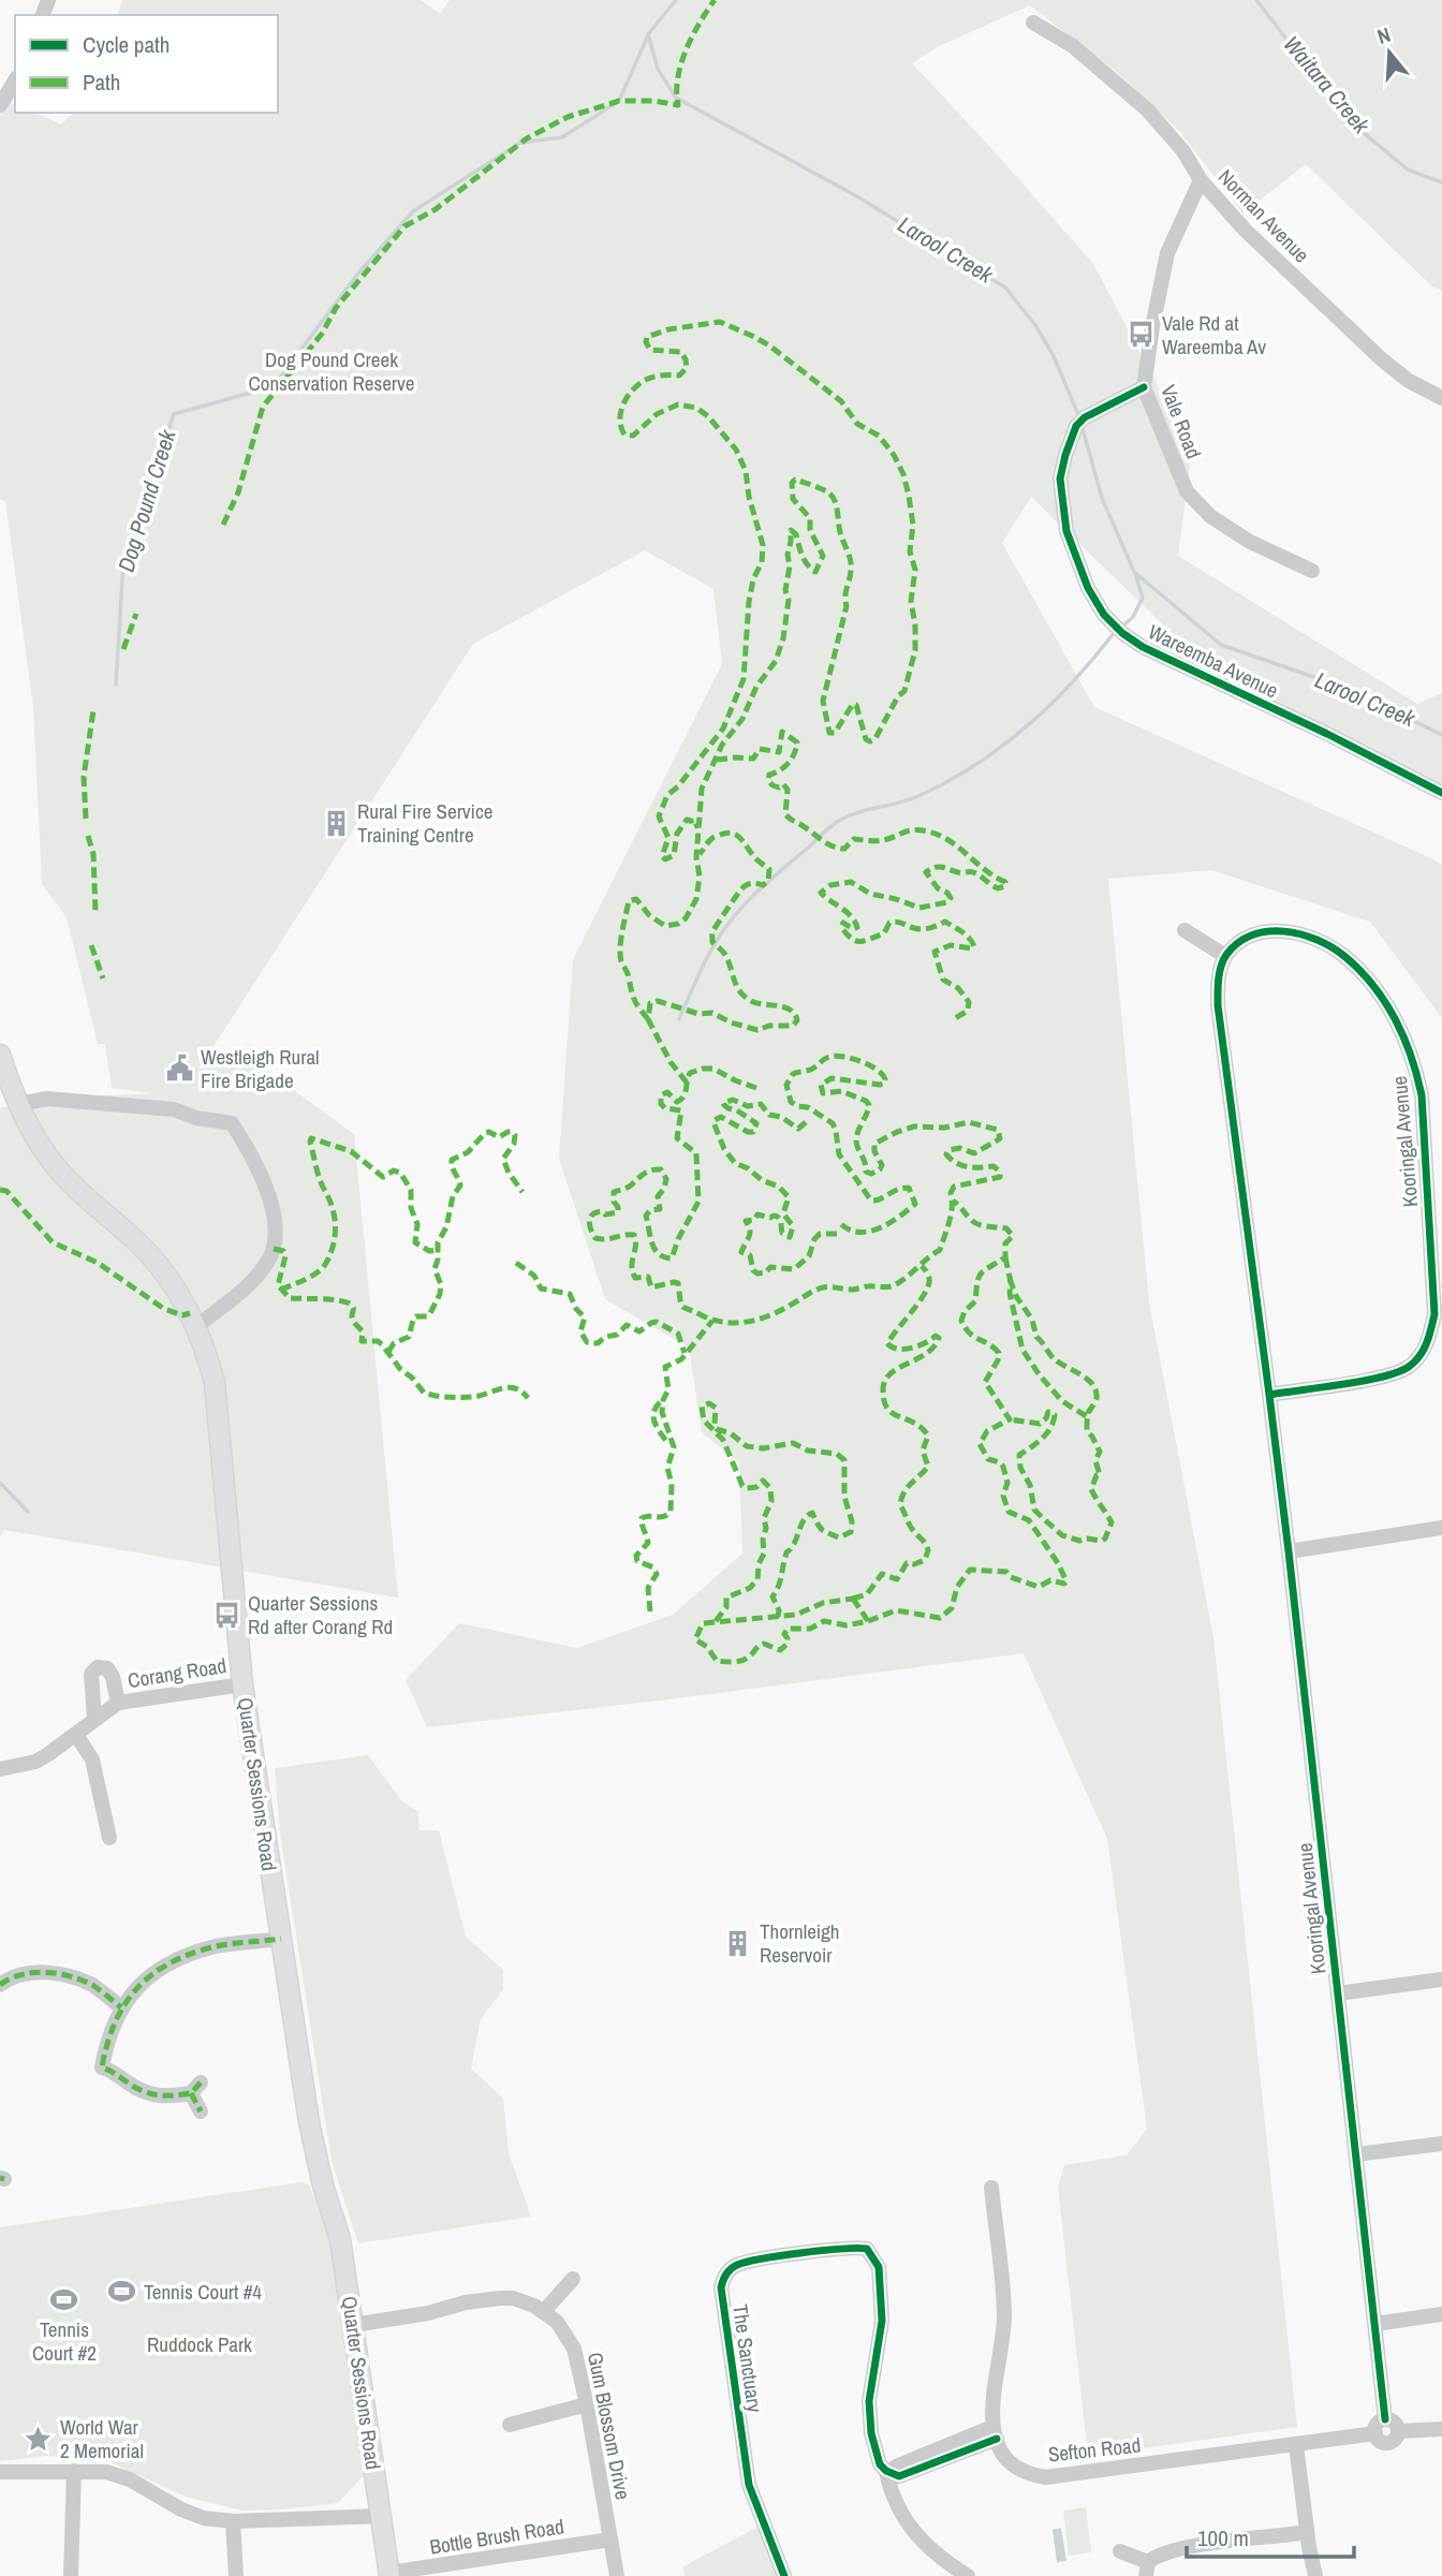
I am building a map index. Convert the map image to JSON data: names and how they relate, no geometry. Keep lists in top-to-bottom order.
{
  "streets": {
    "main road": ["Quarter Sessions Road"],
    "street": [
      "Norman Avenue",
      "Vale Road",
      "Wareemba Avenue",
      "Kooringal Avenue",
      "Corang Road",
      "The Sanctuary",
      "Gum Blossom Drive",
      "Sefton Road",
      "Bottle Brush Road"
    ]
  },
  "crossings": [
    ["Norman Avenue", "Vale Road"],
    ["Vale Road", "Wareemba Avenue"],
    ["Kooringal Avenue", "Sefton Road"],
    ["Corang Road", "Quarter Sessions Road"],
    ["Quarter Sessions Road", "Gum Blossom Drive"],
    ["Quarter Sessions Road", "Bottle Brush Road"],
    ["Gum Blossom Drive", "Bottle Brush Road"]
  ],
  "water": ["Waitara Creek", "Larool Creek", "Dog Pound Creek"],
  "parks": ["Dog Pound Creek Conservation Reserve", "Ruddock Park"],
  "places": {
    "bus stop": ["Vale Rd at Wareemba Av", "Quarter Sessions Rd after Corang Rd"],
    "building": ["Rural Fire Service Training Centre", "Thornleigh Reservoir"],
    "public building": ["Westleigh Rural Fire Brigade"],
    "sports": ["Tennis Court #4", "Tennis Court #2"],
    "place": ["World War 2 Memorial"]
  },
  "legend": ["Cycle path", "Path"],
  "scale_bar": "100 m",
  "north": "top"
}
